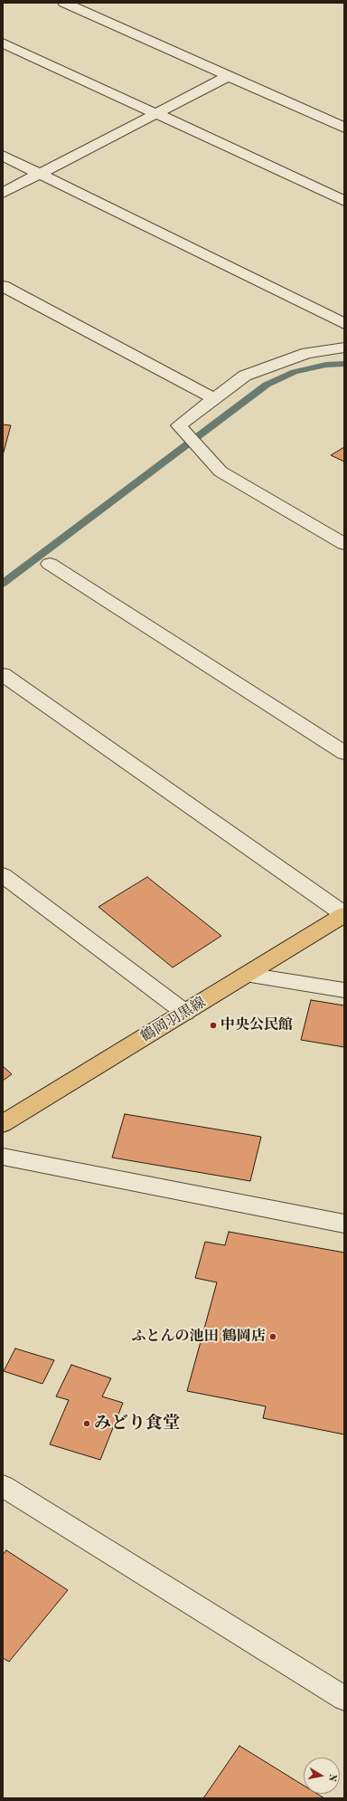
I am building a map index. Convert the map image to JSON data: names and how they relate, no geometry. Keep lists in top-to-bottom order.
{
  "streets": {
    "main road": ["鶴岡羽黒線"]
  },
  "places": ["中央公民館", "ふとんの池田 鶴岡店", "みどり食堂"],
  "north": "right"
}
